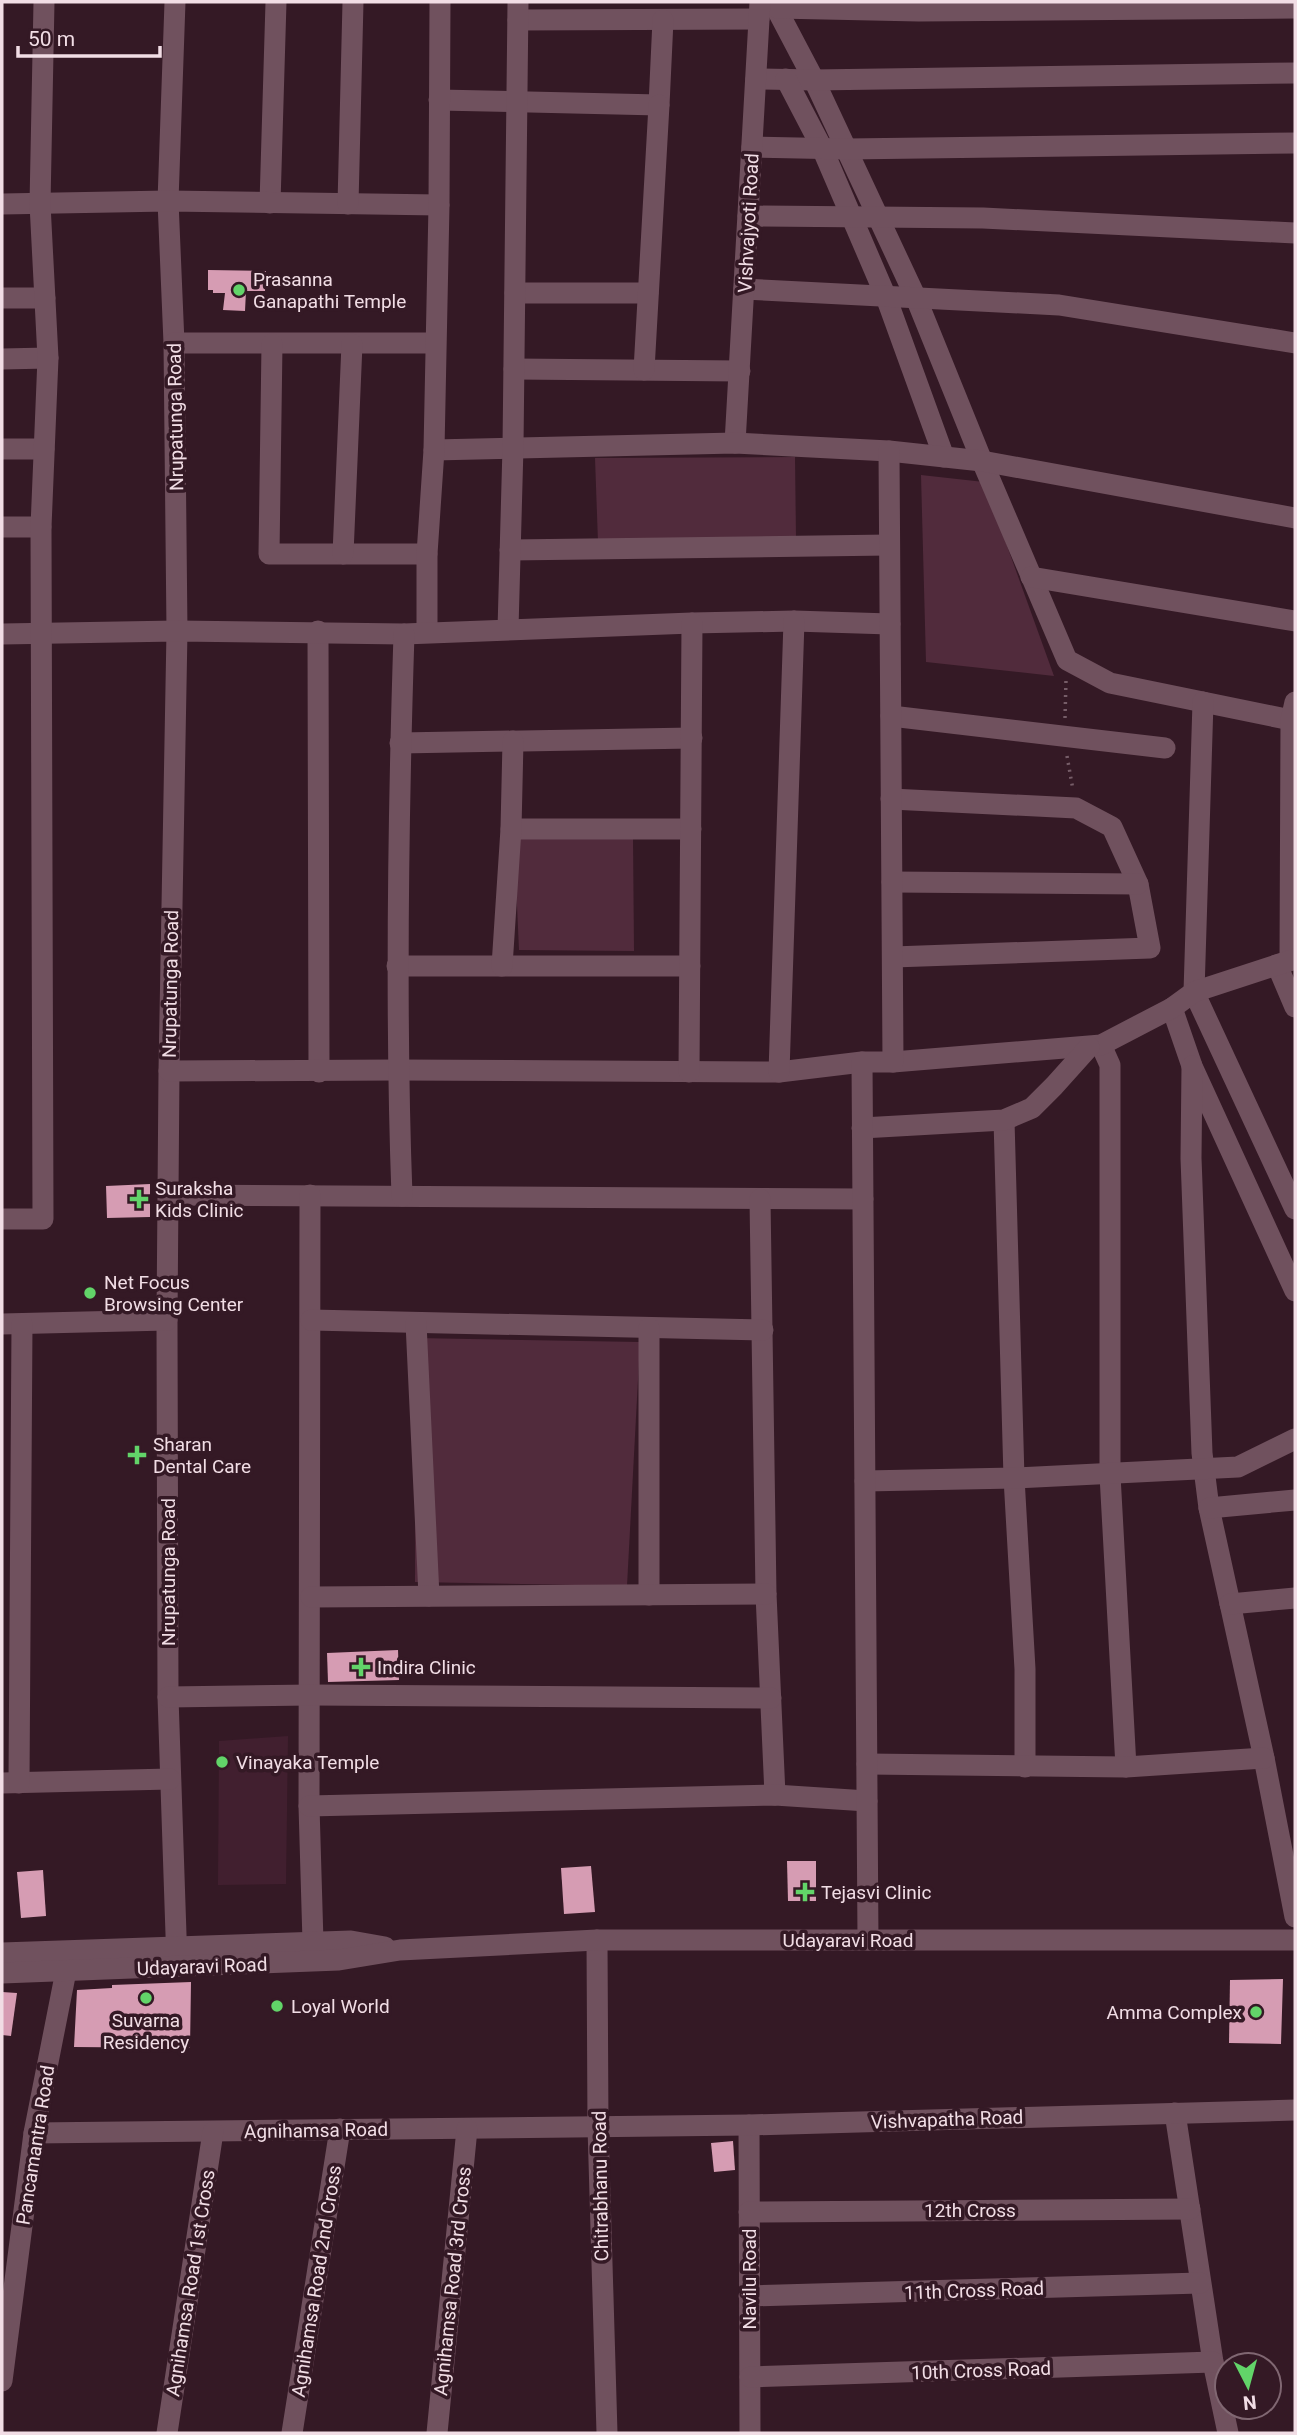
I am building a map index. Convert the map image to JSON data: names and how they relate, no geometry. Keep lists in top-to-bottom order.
{
  "streets": {
    "street": [
      "Vishvajyoti Road",
      "Nrupatunga Road",
      "Udayaravi Road",
      "Vishvapatha Road",
      "Agnihamsa Road",
      "Pancamantra Road",
      "Chitrabhanu Road",
      "12th Cross",
      "Navilu Road",
      "Agnihamsa Road 2nd Cross",
      "Agnihamsa Road 3rd Cross",
      "Agnihamsa Road 1st Cross",
      "11th Cross Road",
      "10th Cross Road"
    ]
  },
  "crossings": [
    ["Nrupatunga Road", "Udayaravi Road"],
    ["Udayaravi Road", "Pancamantra Road"],
    ["Udayaravi Road", "Chitrabhanu Road"],
    ["Vishvapatha Road", "Agnihamsa Road"],
    ["Vishvapatha Road", "Chitrabhanu Road"],
    ["Vishvapatha Road", "Navilu Road"],
    ["Agnihamsa Road", "Pancamantra Road"],
    ["Agnihamsa Road", "Chitrabhanu Road"],
    ["Agnihamsa Road", "Agnihamsa Road 2nd Cross"],
    ["Agnihamsa Road", "Agnihamsa Road 3rd Cross"],
    ["Agnihamsa Road", "Agnihamsa Road 1st Cross"],
    ["12th Cross", "Navilu Road"],
    ["Navilu Road", "11th Cross Road"],
    ["Navilu Road", "10th Cross Road"]
  ],
  "places": {
    "other": [
      "Prasanna Ganapathi Temple",
      "Net Focus Browsing Center",
      "Vinayaka Temple",
      "Suvarna Residency",
      "Loyal World",
      "Amma Complex"
    ],
    "health": [
      "Suraksha Kids Clinic",
      "Sharan Dental Care",
      "Indira Clinic",
      "Tejasvi Clinic"
    ]
  },
  "scale_bar": "50 m",
  "north": "bottom"
}
